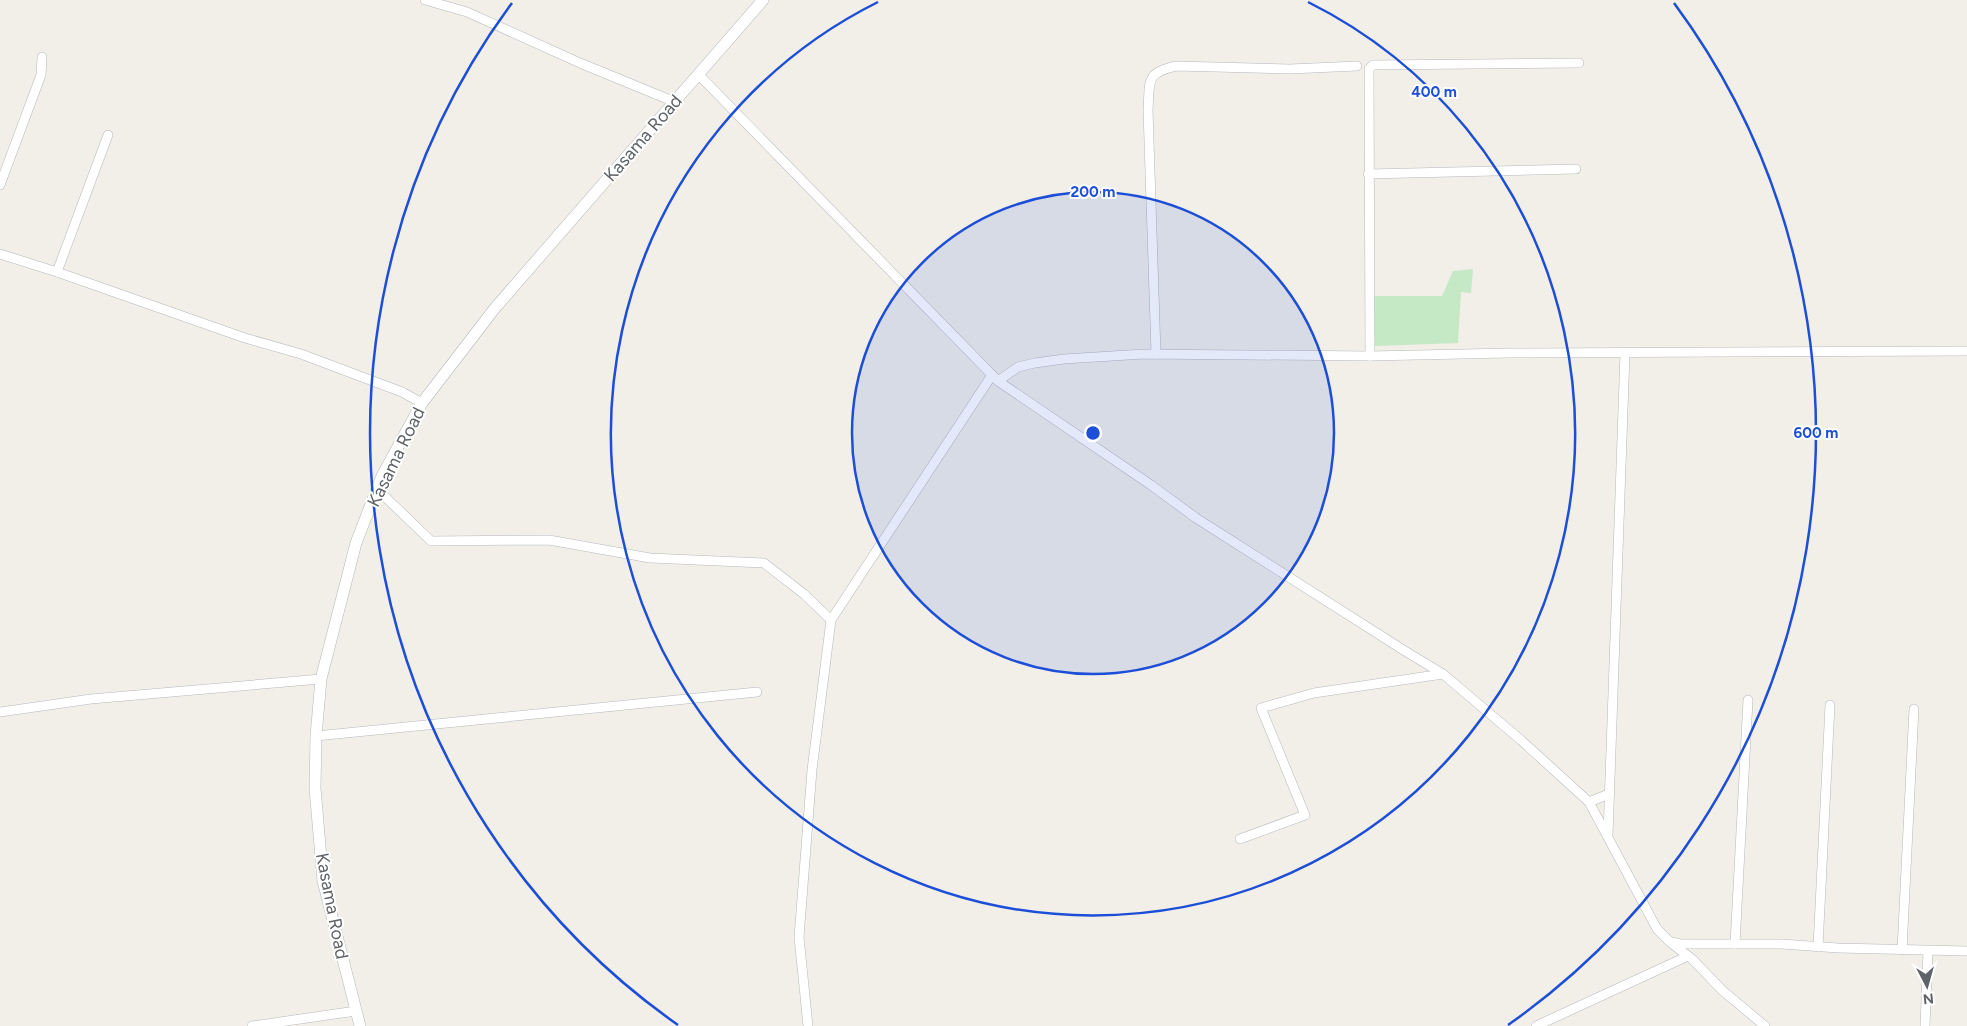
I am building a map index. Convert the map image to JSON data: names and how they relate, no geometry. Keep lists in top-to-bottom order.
{
  "streets": {
    "street": ["Kasama Road"]
  },
  "north": "bottom",
  "rings": ["400 m", "200 m", "600 m"]
}
